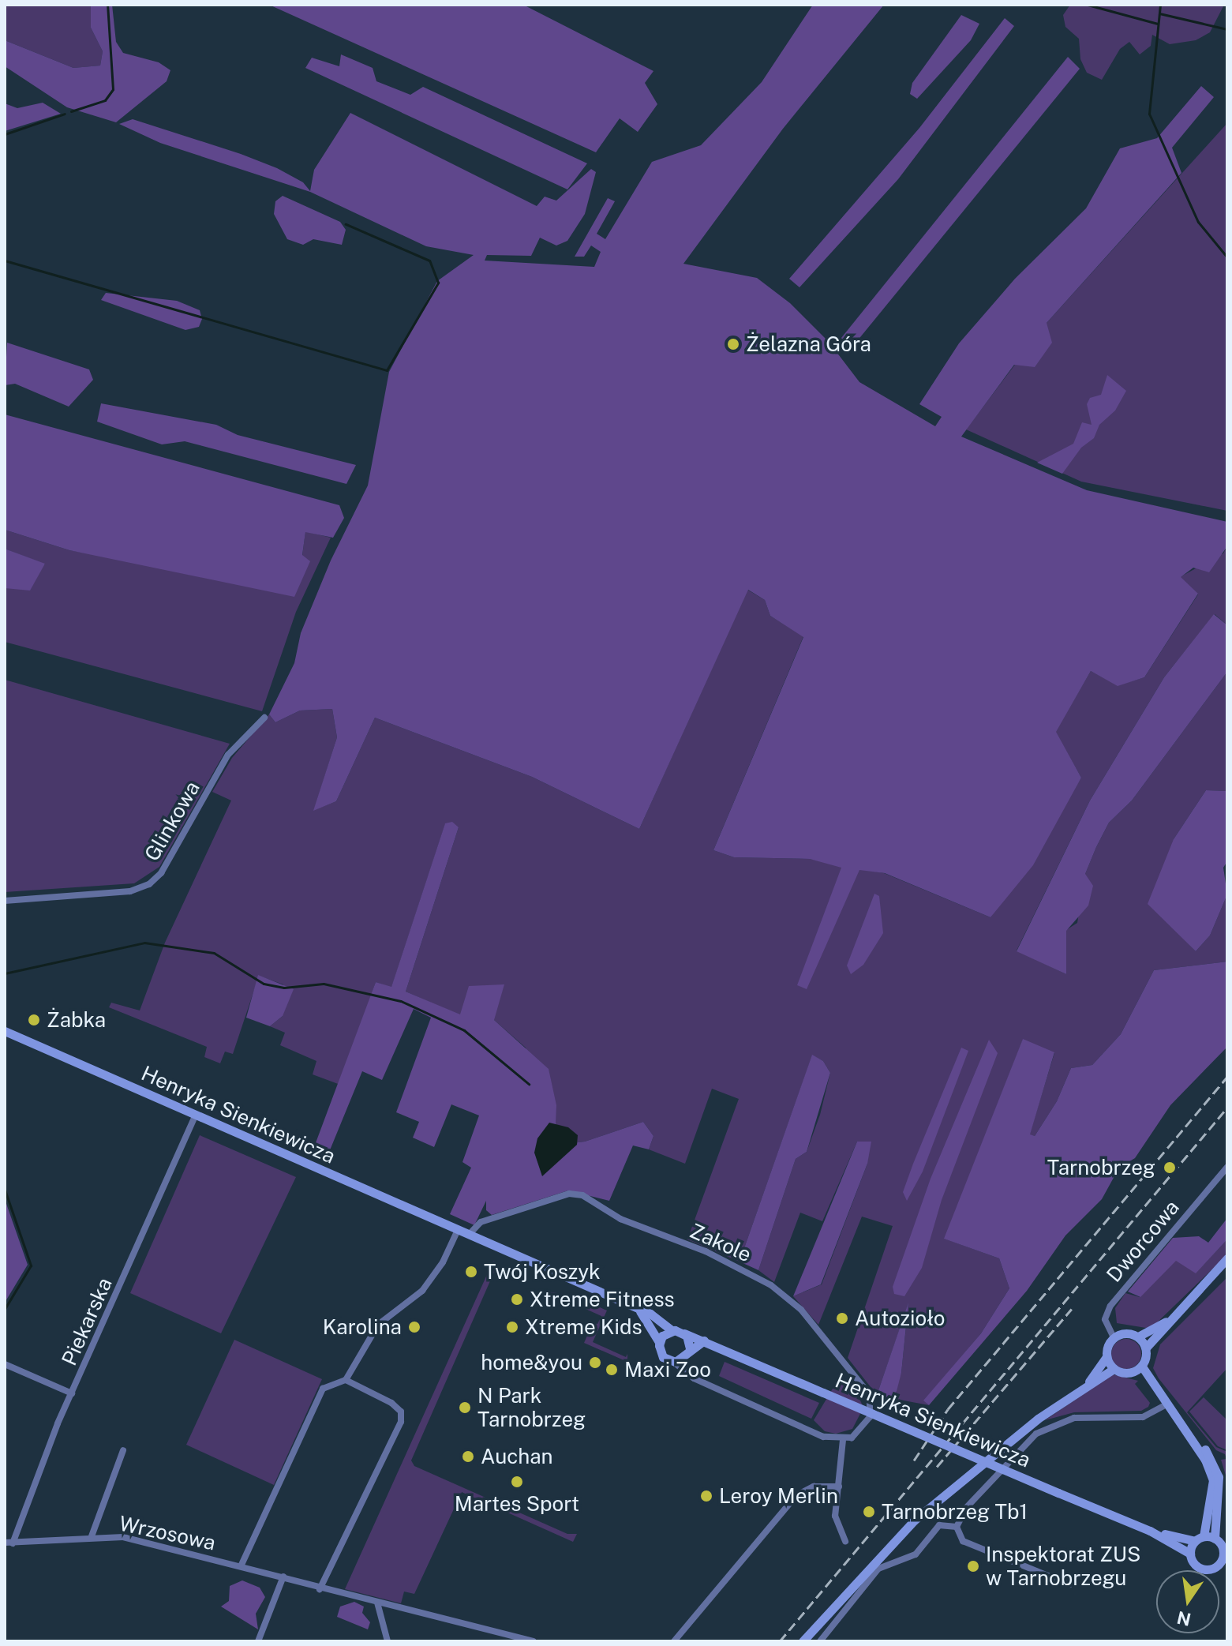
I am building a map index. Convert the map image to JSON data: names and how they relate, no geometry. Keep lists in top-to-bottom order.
{
  "streets": {
    "main road": ["Henryka Sienkiewicza"],
    "street": [
      "Glinkowa",
      "Dworcowa",
      "Zakole",
      "Piekarska",
      "Wrzosowa"
    ]
  },
  "crossings": [
    ["Henryka Sienkiewicza", "Zakole"],
    ["Henryka Sienkiewicza", "Piekarska"],
    ["Piekarska", "Wrzosowa"]
  ],
  "places": [
    "Żelazna Góra",
    "Żabka",
    "Tarnobrzeg",
    "Twój Koszyk",
    "Xtreme Fitness",
    "Autozioło",
    "Karolina",
    "Xtreme Kids",
    "home&you",
    "Maxi Zoo",
    "N Park Tarnobrzeg",
    "Auchan",
    "Martes Sport",
    "Leroy Merlin",
    "Tarnobrzeg Tb1",
    "Inspektorat ZUS w Tarnobrzegu"
  ],
  "north": "bottom"
}
